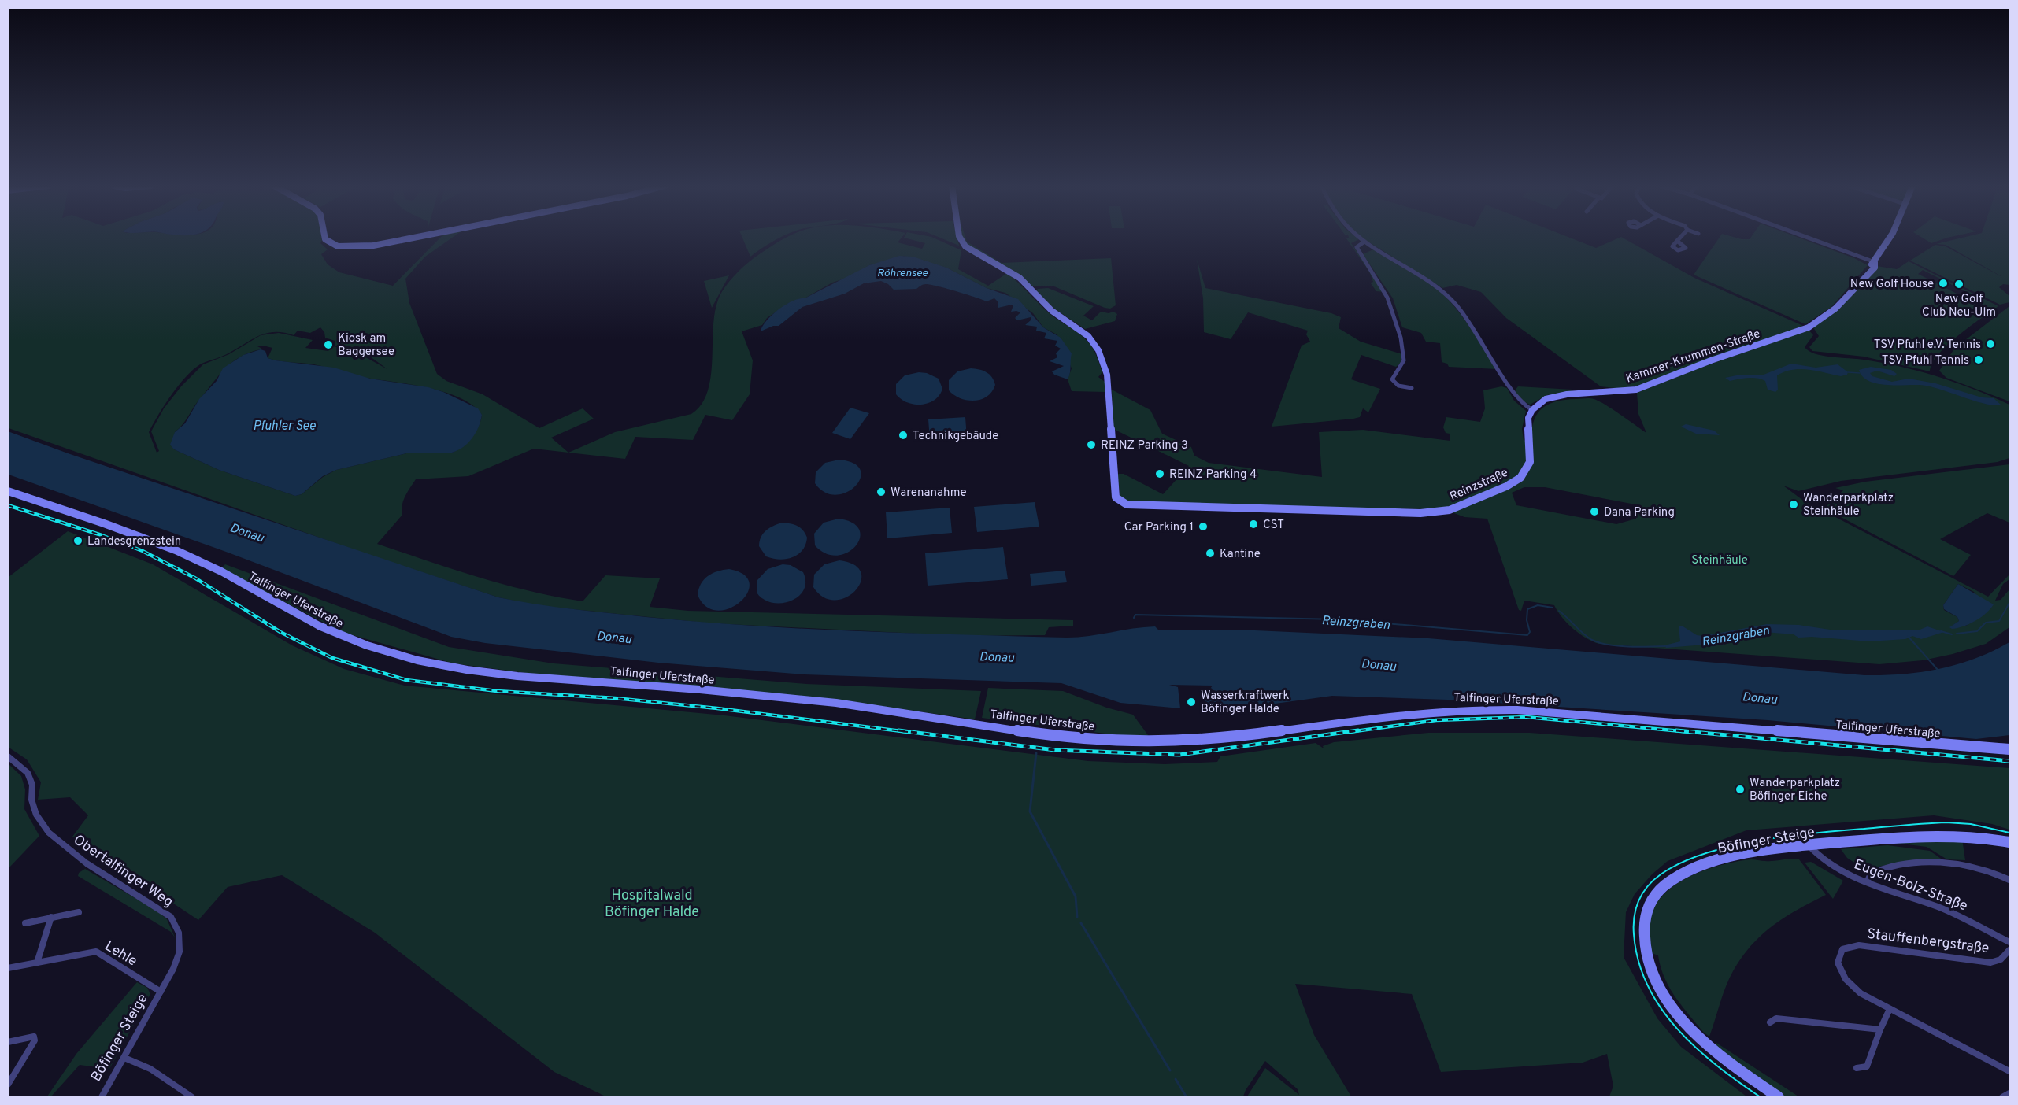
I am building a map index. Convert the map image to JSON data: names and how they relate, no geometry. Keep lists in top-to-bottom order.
{
  "streets": {
    "street": [
      "Kammer-Krummen-Straße",
      "Reinzstraße",
      "Talfinger Uferstraße",
      "Böfinger Steige",
      "Obertalfinger Weg",
      "Eugen-Bolz-Straße",
      "Stauffenbergstraße",
      "Lehle"
    ]
  },
  "crossings": [
    ["Kammer-Krummen-Straße", "Reinzstraße"],
    ["Böfinger Steige", "Obertalfinger Weg"],
    ["Böfinger Steige", "Eugen-Bolz-Straße"],
    ["Böfinger Steige", "Lehle"],
    ["Obertalfinger Weg", "Lehle"]
  ],
  "water": [
    "Röhrensee",
    "Pfuhler See",
    "Donau",
    "Reinzgraben"
  ],
  "parks": ["Steinhäule", "Hospitalwald Böfinger Halde"],
  "places": [
    "New Golf House",
    "New Golf Club Neu-Ulm",
    "TSV Pfuhl e.V. Tennis",
    "Kiosk am Baggersee",
    "TSV Pfuhl Tennis",
    "Technikgebäude",
    "REINZ Parking 3",
    "REINZ Parking 4",
    "Warenanahme",
    "Wanderparkplatz Steinhäule",
    "Dana Parking",
    "CST",
    "Car Parking 1",
    "Landesgrenzstein",
    "Kantine",
    "Wasserkraftwerk Böfinger Halde",
    "Wanderparkplatz Böfinger Eiche"
  ]
}
